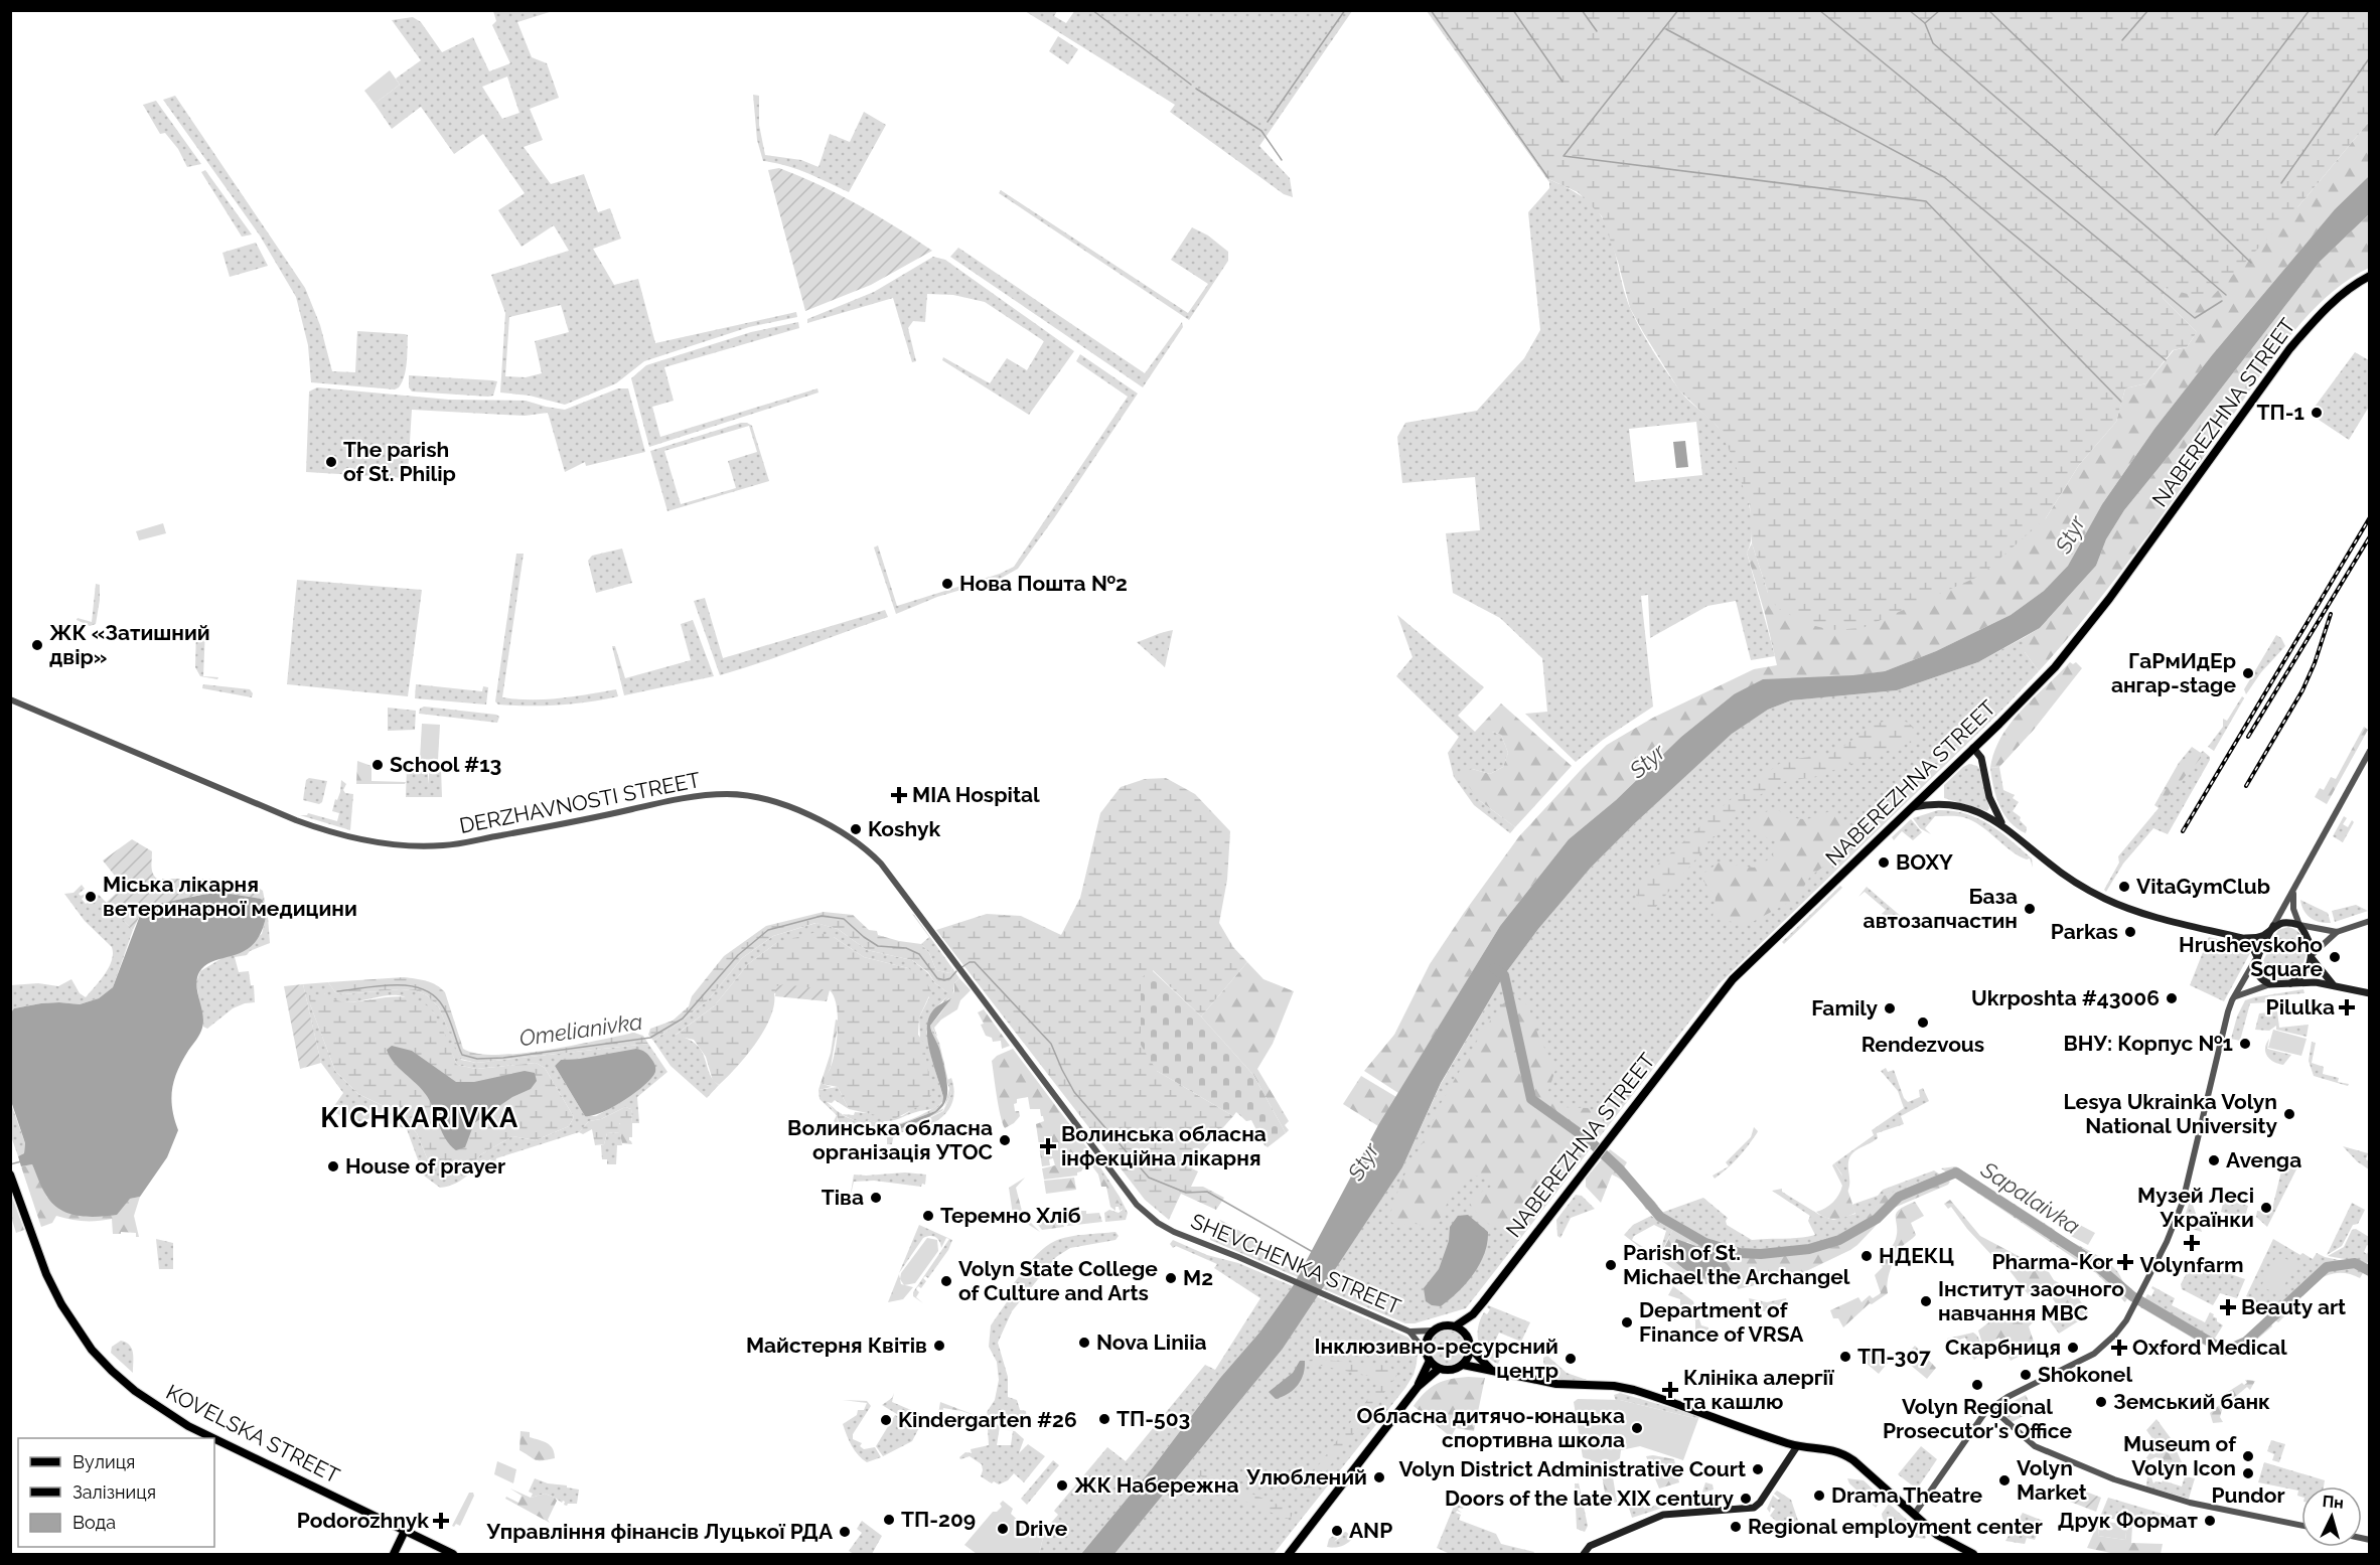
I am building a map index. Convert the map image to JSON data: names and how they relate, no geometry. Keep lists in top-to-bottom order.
{
  "streets": {
    "main road": ["NABEREZHNA STREET", "KOVELSKA STREET"],
    "street": ["DERZHAVNOSTI STREET", "SHEVCHENKA STREET"]
  },
  "crossings": [
    ["NABEREZHNA STREET", "SHEVCHENKA STREET"],
    ["DERZHAVNOSTI STREET", "SHEVCHENKA STREET"]
  ],
  "districts": ["KICHKARIVKA"],
  "water": ["Styr", "Omelianivka", "Sapalaivka"],
  "places": {
    "other": [
      "ТП-1",
      "The parish of St. Philip",
      "Нова Пошта №2",
      "ЖК «Затишний двір»",
      "ГаРмИдЕр ангар-stage",
      "School #13",
      "Koshyk",
      "BOXY",
      "VitaGymClub",
      "Міська лікарня ветеринарної медицини",
      "База автозапчастин",
      "Parkas",
      "Hrushevskoho Square",
      "Ukrposhta #43006",
      "Family",
      "Rendezvous",
      "ВНУ: Корпус №1",
      "Lesya Ukrainka Volyn National University",
      "Волинська обласна організація УТОС",
      "Avenga",
      "House of prayer",
      "Тіва",
      "Музей Лесі Українки",
      "Теремно Хліб",
      "НДЕКЦ",
      "Parish of St. Michael the Archangel",
      "М2",
      "Volyn State College of Culture and Arts",
      "Інститут заочного навчання МВС",
      "Department of Finance of VRSA",
      "Nova Liniia",
      "Майстерня Квітів",
      "Скарбниця",
      "ТП-307",
      "Інклюзивно-ресурсний центр",
      "Shokonel",
      "Volyn Regional Prosecutor's Office",
      "Земський банк",
      "ТП-503",
      "Kindergarten #26",
      "Обласна дитячо-юнацька спортивна школа",
      "Museum of Volyn Icon",
      "Volyn District Administrative Court",
      "Pundor",
      "Улюблений",
      "Volyn Market",
      "ЖК Набережна",
      "Drama Theatre",
      "Doors of the late XIX century",
      "ТП-209",
      "Друк Формат",
      "Regional employment center",
      "Drive",
      "ANP",
      "Управління фінансів Луцької РДА"
    ],
    "health": [
      "MIA Hospital",
      "Pilulka",
      "Волинська обласна інфекційна лікарня",
      "Volynfarm",
      "Pharma-Kor",
      "Beauty art",
      "Oxford Medical",
      "Клініка алергії та кашлю",
      "Podorozhnyk"
    ]
  },
  "legend": ["Вулиця", "Залізниця", "Вода"],
  "north": "top"
}
